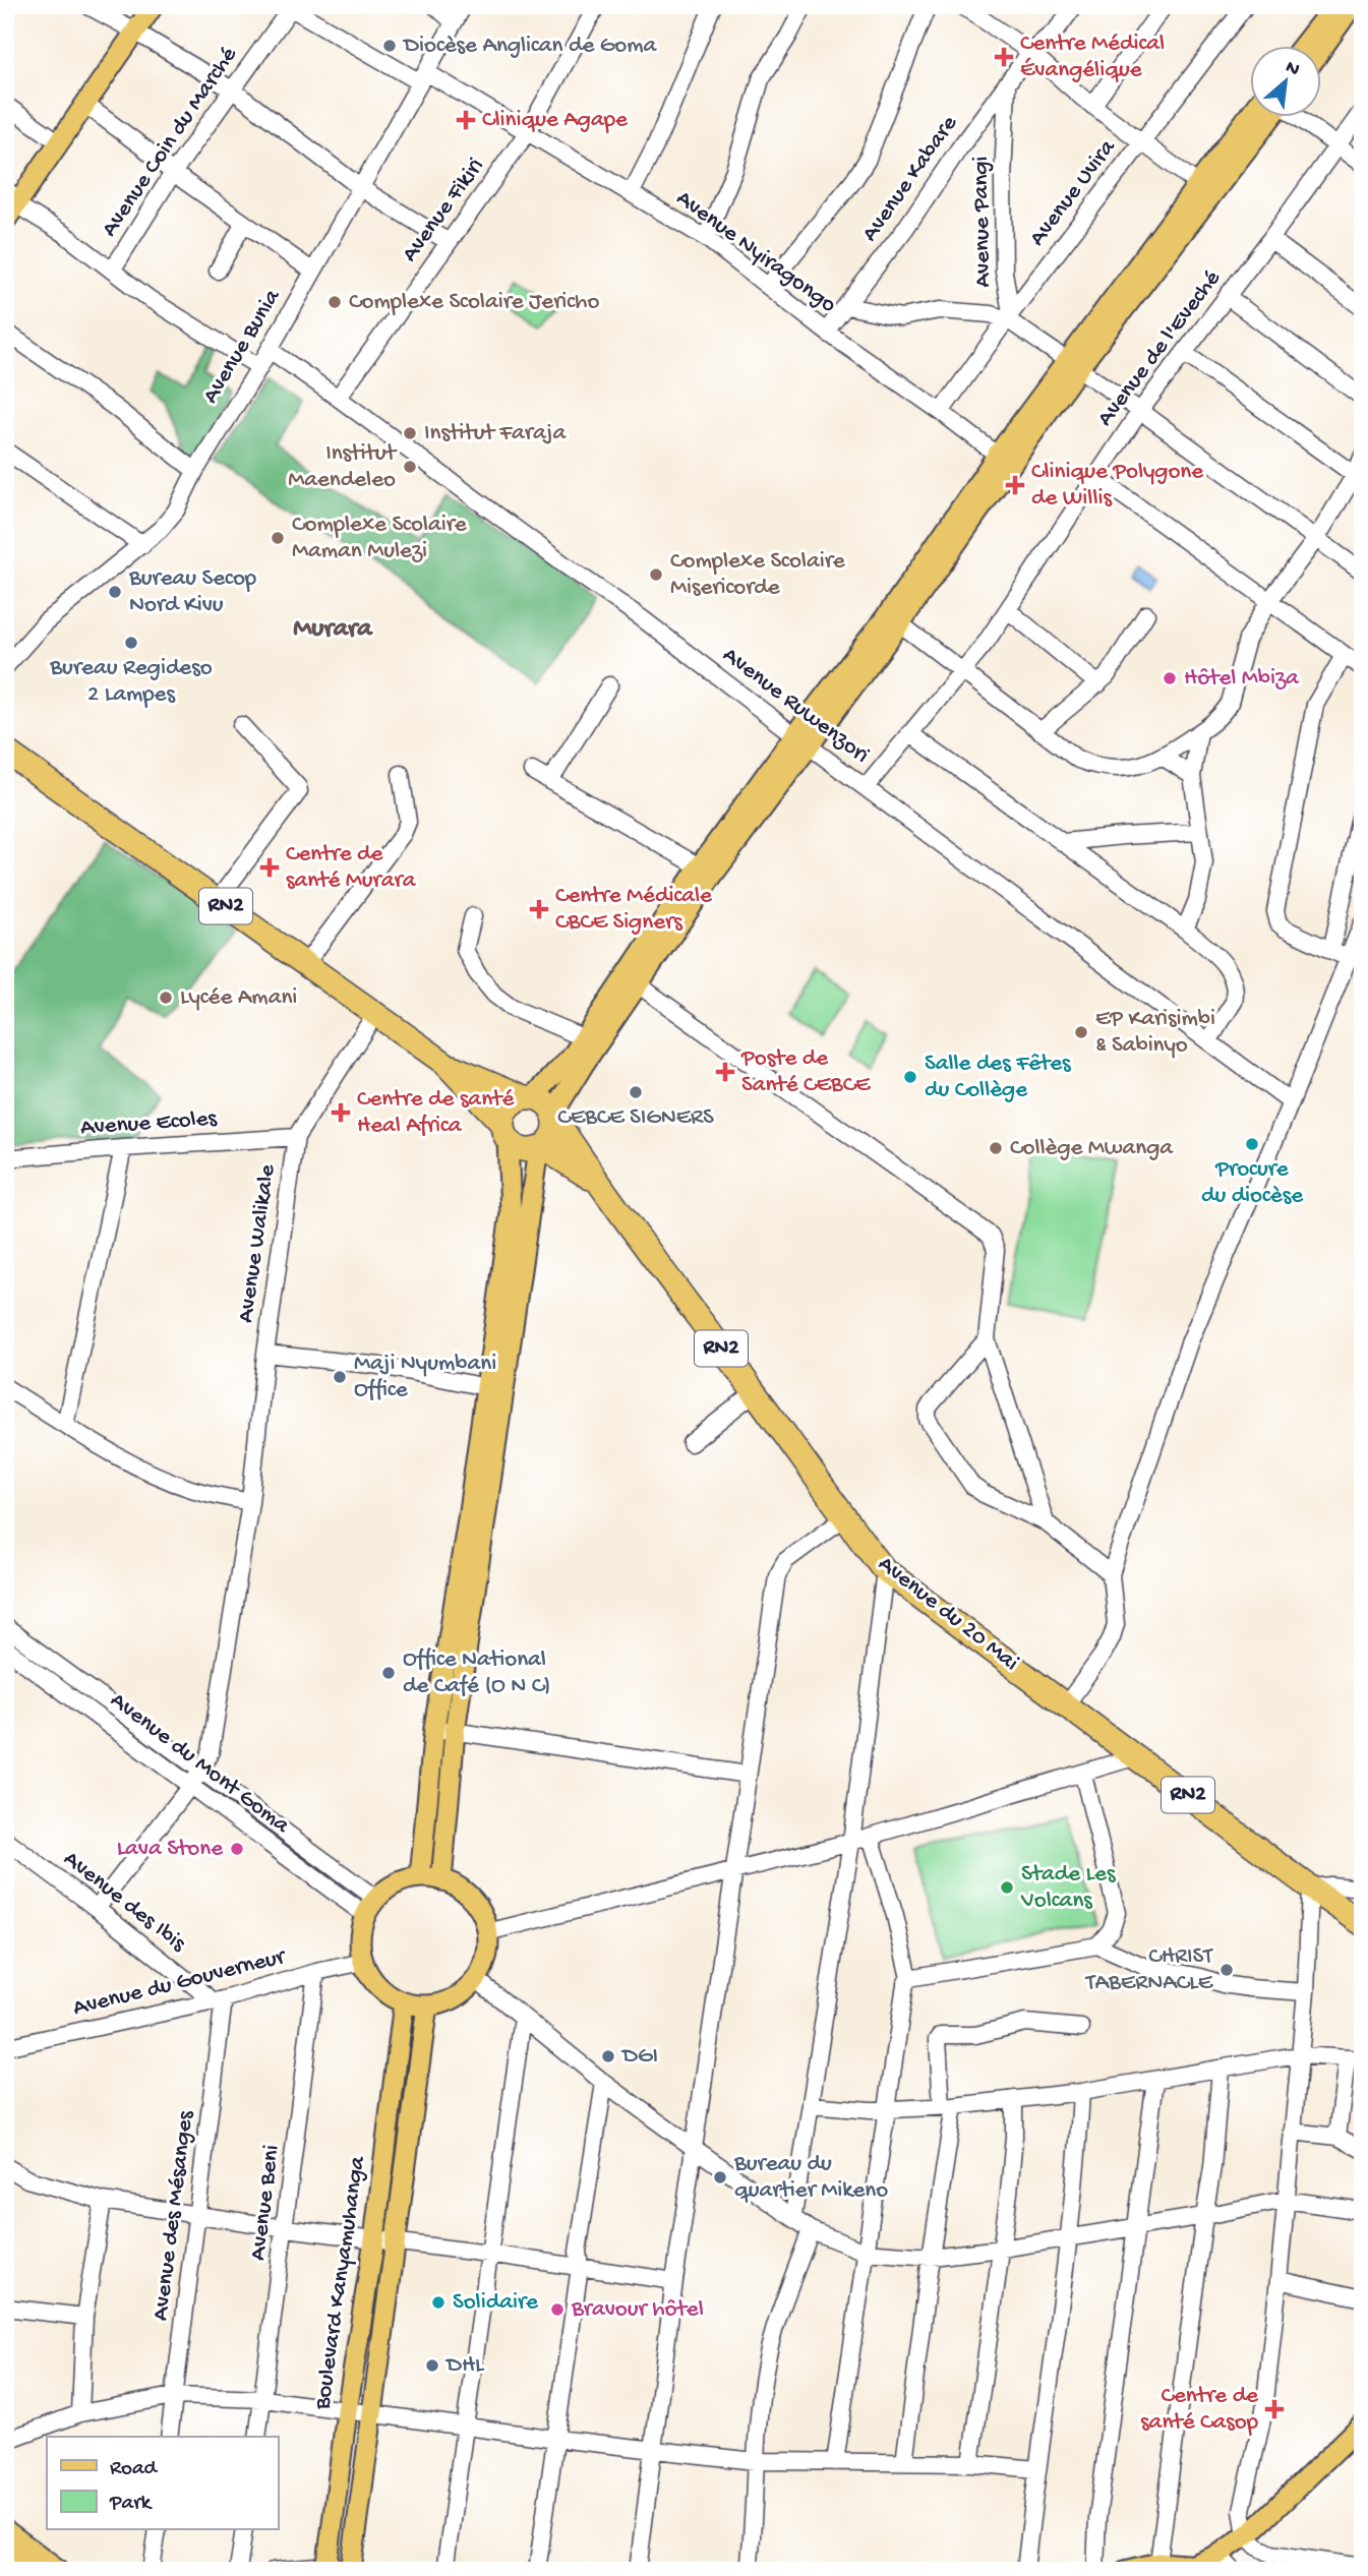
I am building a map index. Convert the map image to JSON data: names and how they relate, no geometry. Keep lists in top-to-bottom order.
{
  "streets": {
    "highway": ["RN2", "Avenue du 20 Mai"],
    "main road": ["Boulevard Kanyamuhanga"],
    "street": [
      "Avenue Coin du Marché",
      "Avenue Kabare",
      "Avenue Uvira",
      "Avenue Fikiri",
      "Avenue Pangi",
      "Avenue Nyiragongo",
      "Avenue Bunia",
      "Avenue de l'Eveché",
      "Avenue Ruwenzori",
      "Avenue Ecoles",
      "Avenue Walikale",
      "Avenue du Mont Goma",
      "Avenue des Ibis",
      "Avenue du Gouverneur",
      "Avenue Beni",
      "Avenue des Mésanges"
    ]
  },
  "crossings": [
    ["Avenue Coin du Marché", "Avenue Nyiragongo"],
    ["Avenue Kabare", "Avenue Pangi"],
    ["Avenue Kabare", "Avenue Nyiragongo"],
    ["Avenue Uvira", "Avenue Pangi"],
    ["Avenue Uvira", "Avenue Nyiragongo"],
    ["Avenue Fikiri", "Avenue Nyiragongo"],
    ["Avenue Fikiri", "Avenue Ruwenzori"],
    ["Avenue Nyiragongo", "Avenue Bunia"],
    ["Avenue Bunia", "Avenue Ruwenzori"],
    ["Avenue de l'Eveché", "Avenue Ruwenzori"],
    ["RN2", "Avenue Walikale"],
    ["RN2", "Avenue du 20 Mai"],
    ["Avenue Ecoles", "Avenue Walikale"],
    ["Avenue Walikale", "Avenue du Mont Goma"],
    ["Avenue Walikale", "Avenue des Ibis"],
    ["Avenue du Mont Goma", "Avenue du Gouverneur"],
    ["Avenue du Mont Goma", "Boulevard Kanyamuhanga"],
    ["Avenue des Ibis", "Avenue du Gouverneur"],
    ["Avenue des Ibis", "Avenue des Mésanges"],
    ["Avenue du Gouverneur", "Avenue Beni"],
    ["Avenue du Gouverneur", "Avenue des Mésanges"],
    ["Avenue du Gouverneur", "Boulevard Kanyamuhanga"]
  ],
  "districts": ["Murara"],
  "places": {
    "other": [
      "Diocèse Anglican de Goma",
      "Complexe Scolaire Jericho",
      "Institut Faraja",
      "Institut Maendeleo",
      "Complexe Scolaire Maman Mulezi",
      "Complexe Scolaire Misericorde",
      "Bureau Secop Nord Kivu",
      "Bureau Regideso 2 Lampes",
      "Hôtel Mbiza",
      "Lycée Amani",
      "EP Karisimbi & Sabinyo",
      "Salle des Fêtes du Collège",
      "CEBCE SIGNERS",
      "Procure du diocèse",
      "Collège Mwanga",
      "Maji Nyumbani Office",
      "Office National de Café (O N C)",
      "Lava Stone",
      "Stade Les Volcans",
      "CHRIST TABERNACLE",
      "DGI",
      "Bureau du quartier Mikeno",
      "Solidaire",
      "Bravour hôtel",
      "DHL"
    ],
    "health": [
      "Centre Médical Évangélique",
      "Clinique Agape",
      "Clinique Polygone de Willis",
      "Centre de santé Murara",
      "Centre Médicale CBCE Signers",
      "Poste de Santé CEBCE",
      "Centre de santé Heal Africa",
      "Centre de santé Casop"
    ]
  },
  "legend": ["Road", "Park"],
  "north": "top right"
}
